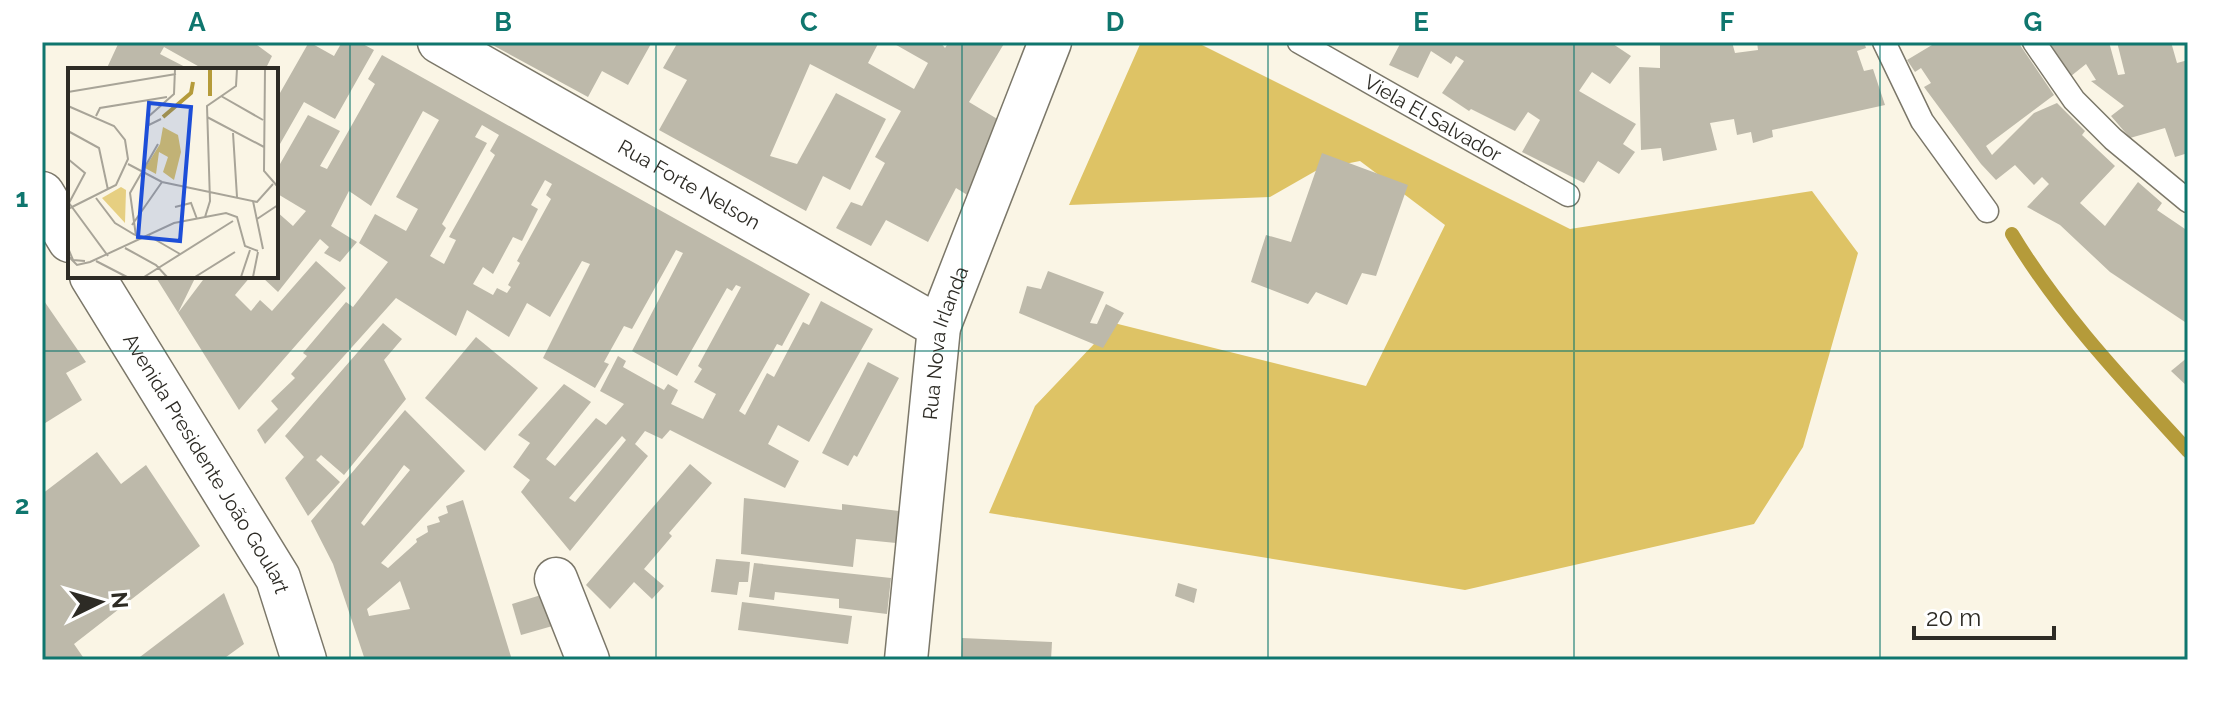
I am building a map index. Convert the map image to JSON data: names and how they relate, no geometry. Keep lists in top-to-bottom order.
{
  "streets": {
    "street": ["Rua Forte Nelson", "Rua Nova Irlanda", "Avenida Presidente João Goulart"],
    "lane": ["Viela El Salvador"]
  },
  "crossings": [
    ["Rua Forte Nelson", "Rua Nova Irlanda"]
  ],
  "scale_bar": "20 m",
  "north": "right",
  "grid": {
    "columns": [
      "A",
      "B",
      "C",
      "D",
      "E",
      "F",
      "G"
    ],
    "rows": ["1", "2"]
  }
}
